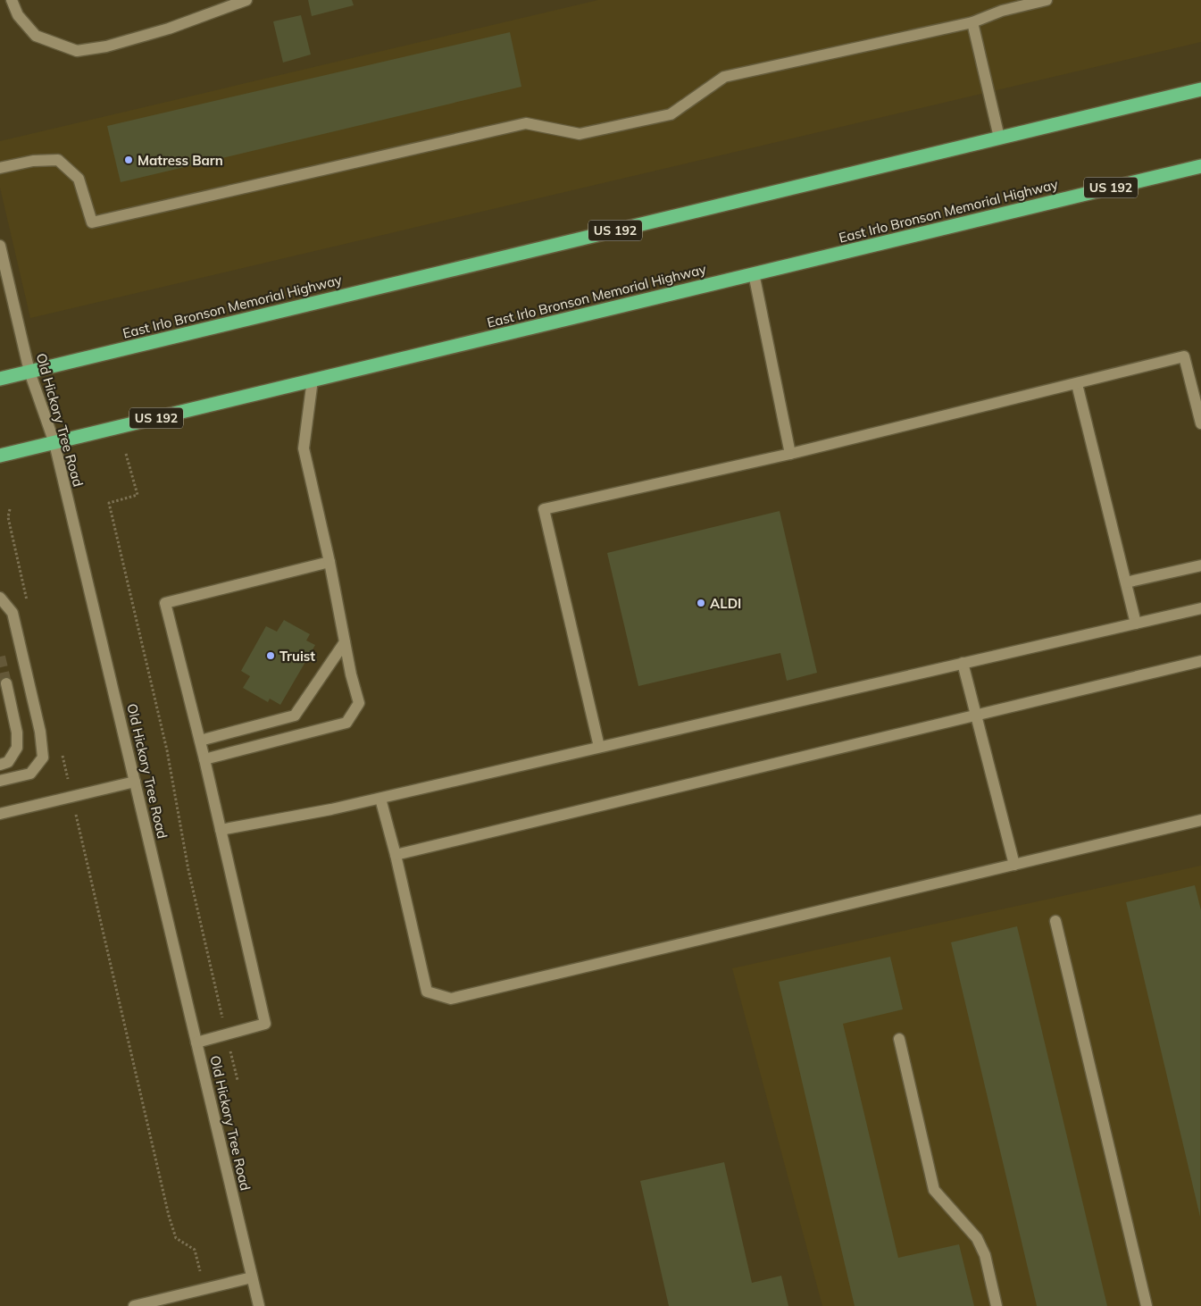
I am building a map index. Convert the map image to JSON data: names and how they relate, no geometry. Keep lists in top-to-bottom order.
{
  "streets": {
    "highway": ["US 192", "East Irlo Bronson Memorial Highway"],
    "street": ["Old Hickory Tree Road"]
  },
  "crossings": [
    ["East Irlo Bronson Memorial Highway", "Old Hickory Tree Road"]
  ],
  "places": ["Matress Barn", "ALDI", "Truist"]
}
